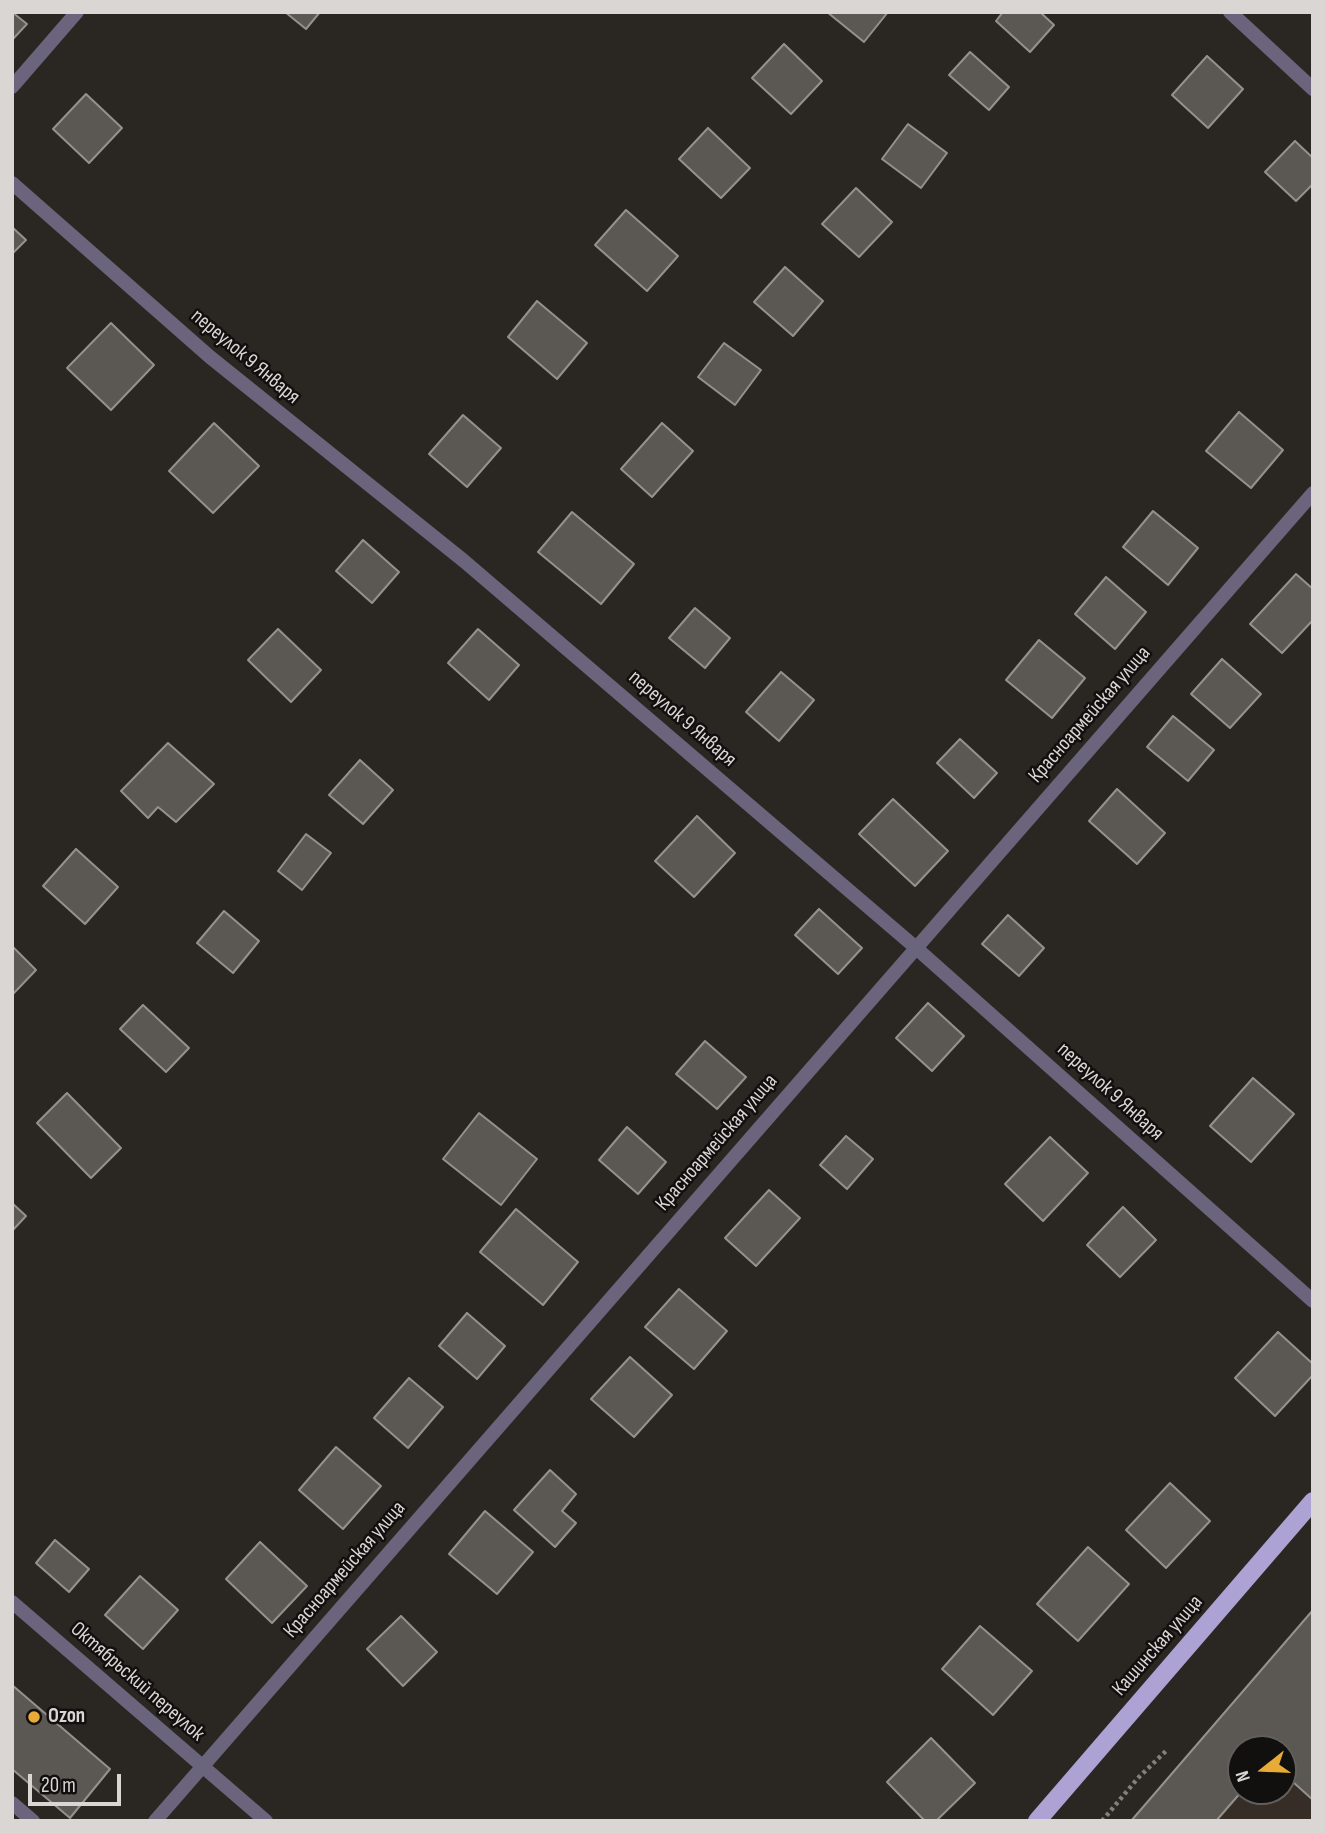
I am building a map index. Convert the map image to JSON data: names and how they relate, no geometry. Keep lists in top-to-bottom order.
{
  "streets": {
    "main road": ["Кашинская улица"],
    "street": ["переулок 9 Января", "Красноармейская улица", "Октябрьский переулок"]
  },
  "crossings": [
    ["переулок 9 Января", "Красноармейская улица"],
    ["Красноармейская улица", "Октябрьский переулок"]
  ],
  "places": ["Ozon"],
  "scale_bar": "20 m",
  "north": "left"
}
